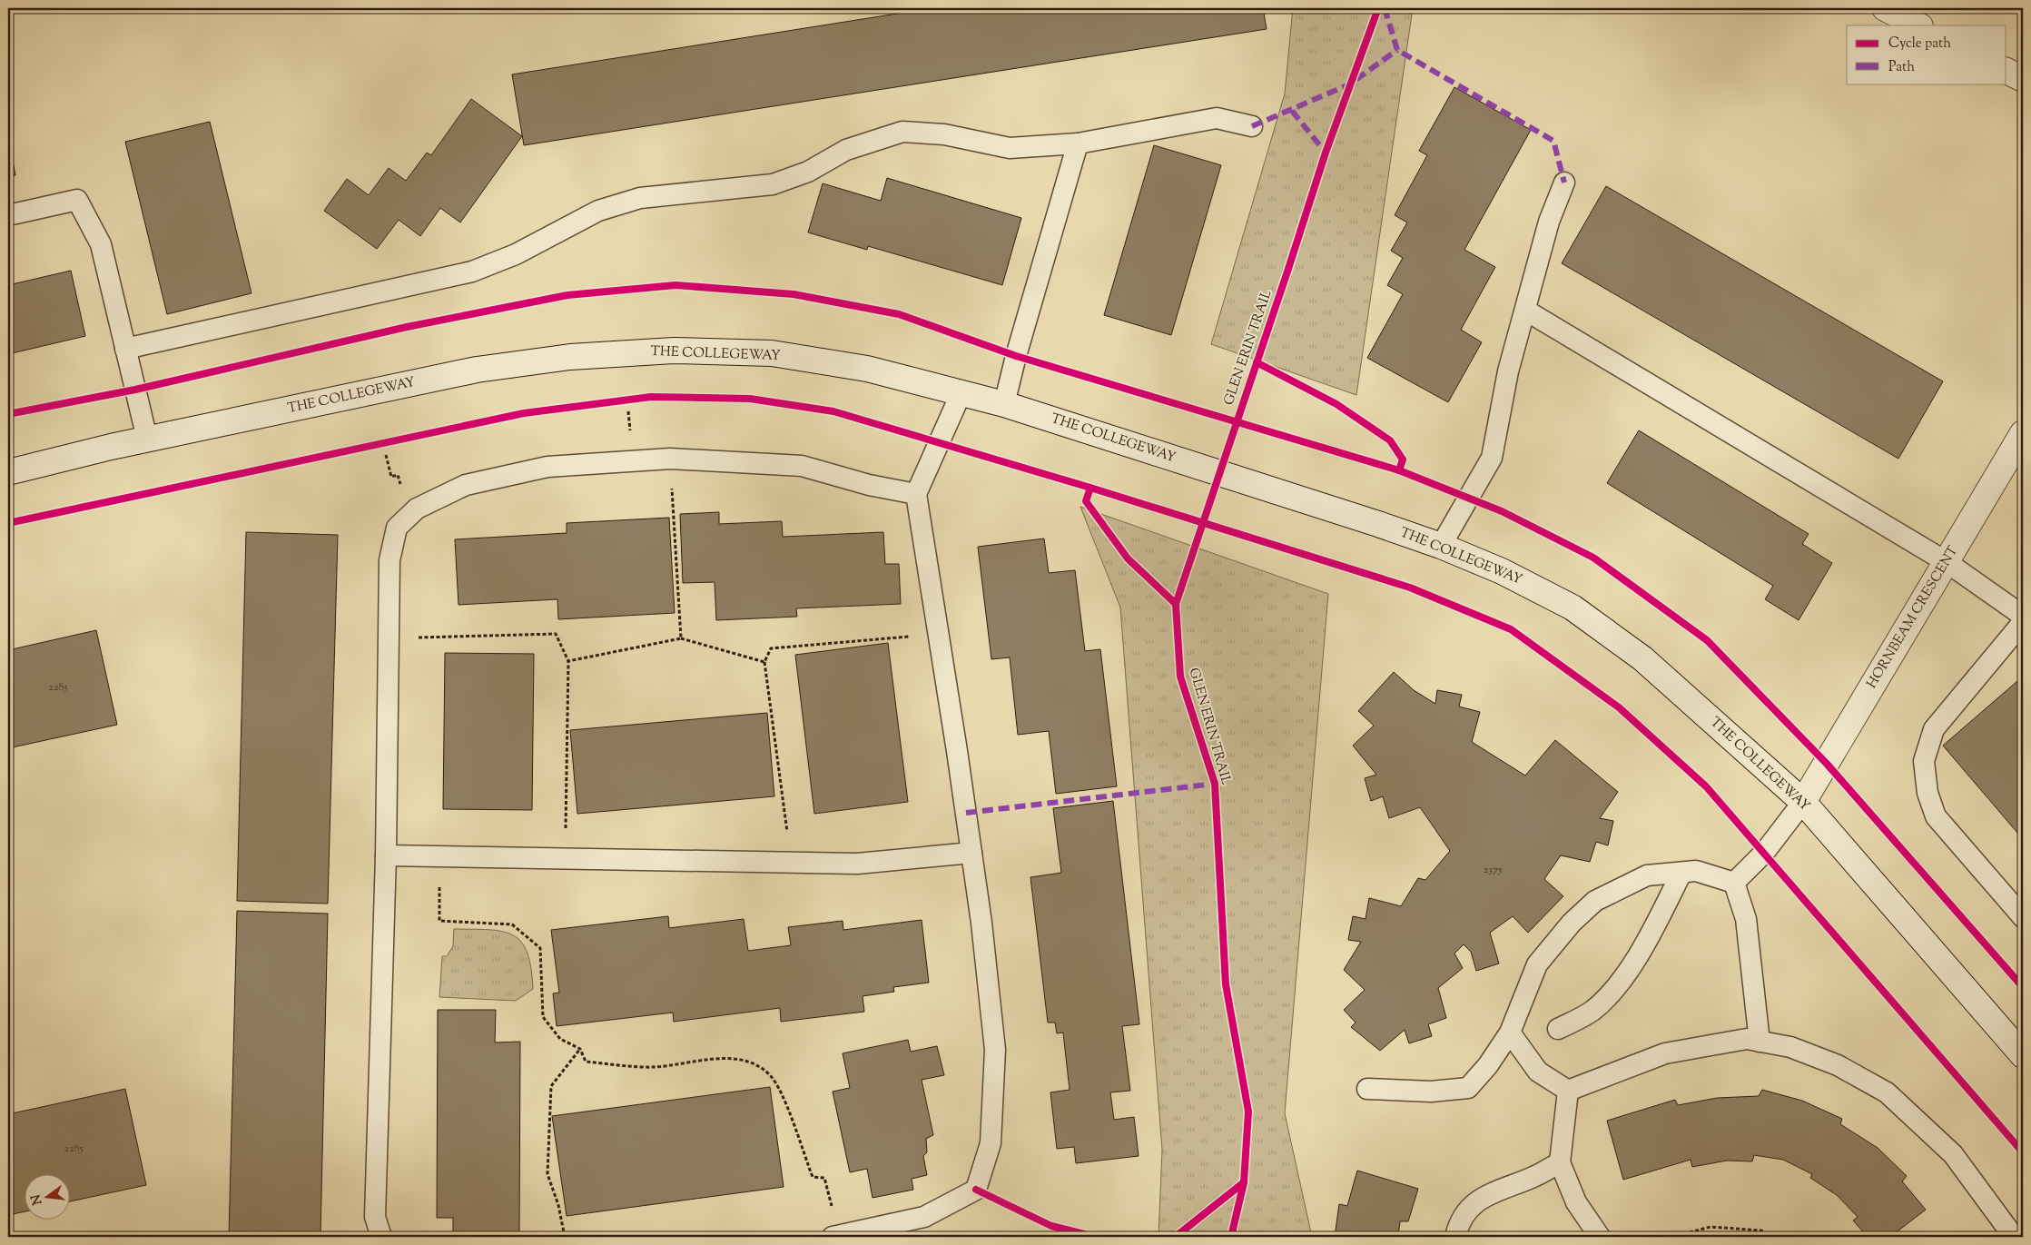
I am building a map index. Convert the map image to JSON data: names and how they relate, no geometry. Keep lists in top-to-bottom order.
{
  "streets": {
    "street": ["THE COLLEGEWAY", "HORNBEAM CRESCENT"],
    "cycle path": ["GLEN ERIN TRAIL"]
  },
  "crossings": [
    ["THE COLLEGEWAY", "HORNBEAM CRESCENT"]
  ],
  "house_numbers": ["2285", "2375", "2285"],
  "legend": ["Cycle path", "Path"],
  "north": "left"
}
